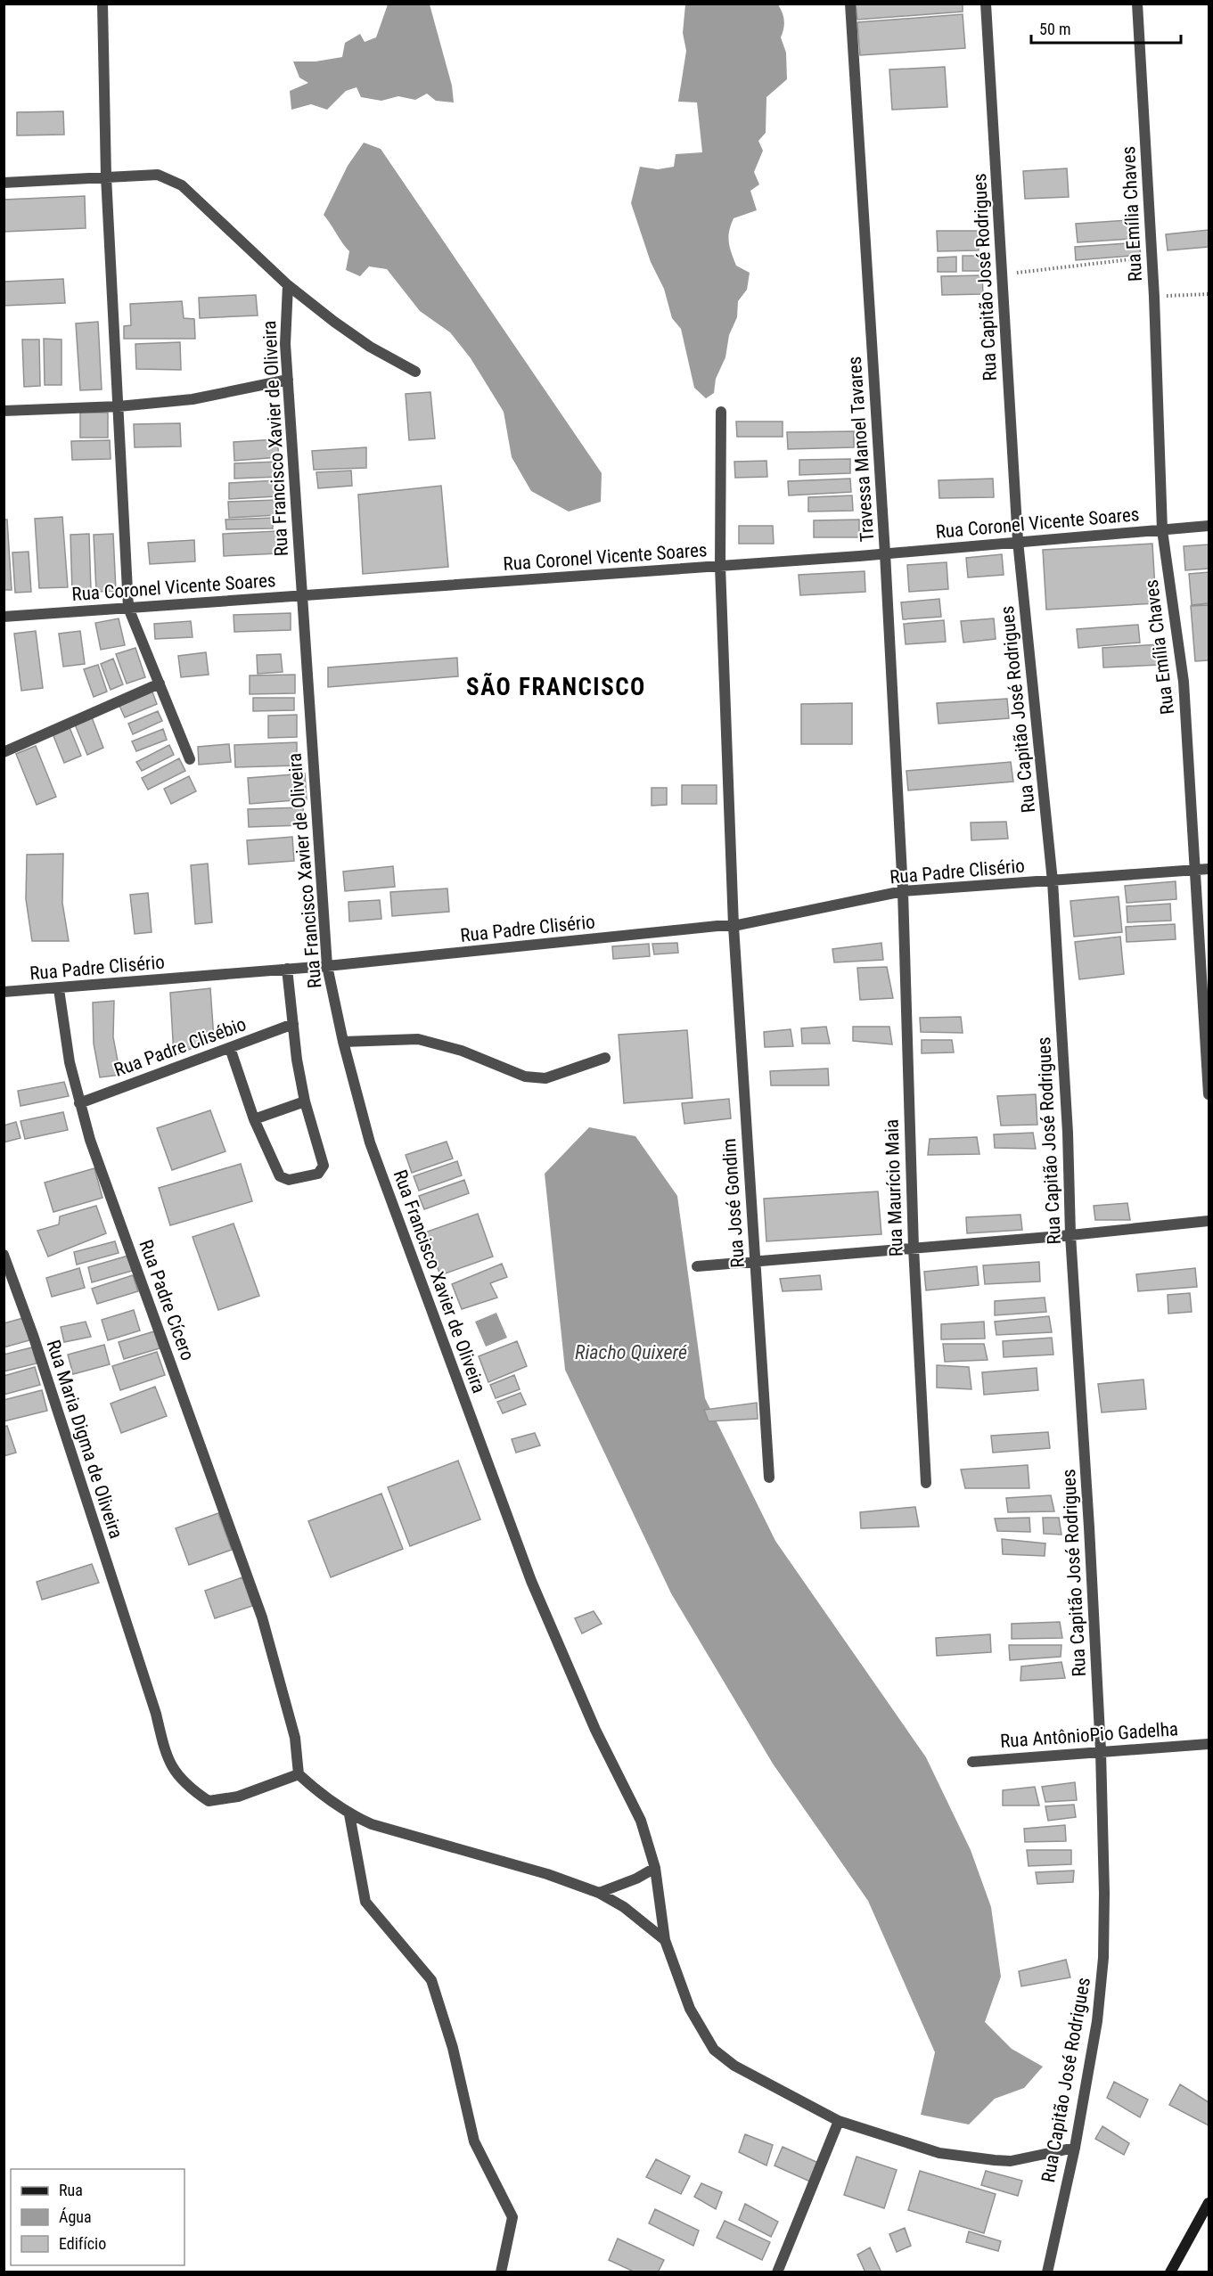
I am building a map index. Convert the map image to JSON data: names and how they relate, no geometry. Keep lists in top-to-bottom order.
{
  "streets": {
    "street": [
      "Rua Emília Chaves",
      "Rua Capitão José Rodrigues",
      "Rua Francisco Xavier de Oliveira",
      "Travessa Manoel Tavares",
      "Rua Coronel Vicente Soares",
      "Rua Padre Clisério",
      "Rua Padre Clisébio",
      "Rua Maurício Maia",
      "Rua José Gondim",
      "Rua Padre Cícero",
      "Rua Maria Digma de Oliveira",
      "Rua AntônioPio Gadelha"
    ]
  },
  "crossings": [
    ["Rua Emília Chaves", "Rua Coronel Vicente Soares"],
    ["Rua Emília Chaves", "Rua Padre Clisério"],
    ["Rua Capitão José Rodrigues", "Rua Francisco Xavier de Oliveira"],
    ["Rua Capitão José Rodrigues", "Rua Coronel Vicente Soares"],
    ["Rua Capitão José Rodrigues", "Rua Padre Clisério"],
    ["Rua Capitão José Rodrigues", "Rua AntônioPio Gadelha"],
    ["Rua Francisco Xavier de Oliveira", "Rua Coronel Vicente Soares"],
    ["Rua Francisco Xavier de Oliveira", "Rua Padre Clisério"],
    ["Travessa Manoel Tavares", "Rua Coronel Vicente Soares"],
    ["Travessa Manoel Tavares", "Rua Padre Clisério"],
    ["Travessa Manoel Tavares", "Rua Maurício Maia"],
    ["Rua Coronel Vicente Soares", "Rua José Gondim"],
    ["Rua Padre Clisério", "Rua Maurício Maia"],
    ["Rua Padre Clisério", "Rua José Gondim"],
    ["Rua Padre Clisério", "Rua Padre Cícero"],
    ["Rua Padre Clisébio", "Rua Padre Cícero"],
    ["Rua Padre Cícero", "Rua Maria Digma de Oliveira"]
  ],
  "districts": ["SÃO FRANCISCO"],
  "water": ["Riacho Quixeré"],
  "legend": ["Rua", "Água", "Edifício"],
  "scale_bar": "50 m"
}
